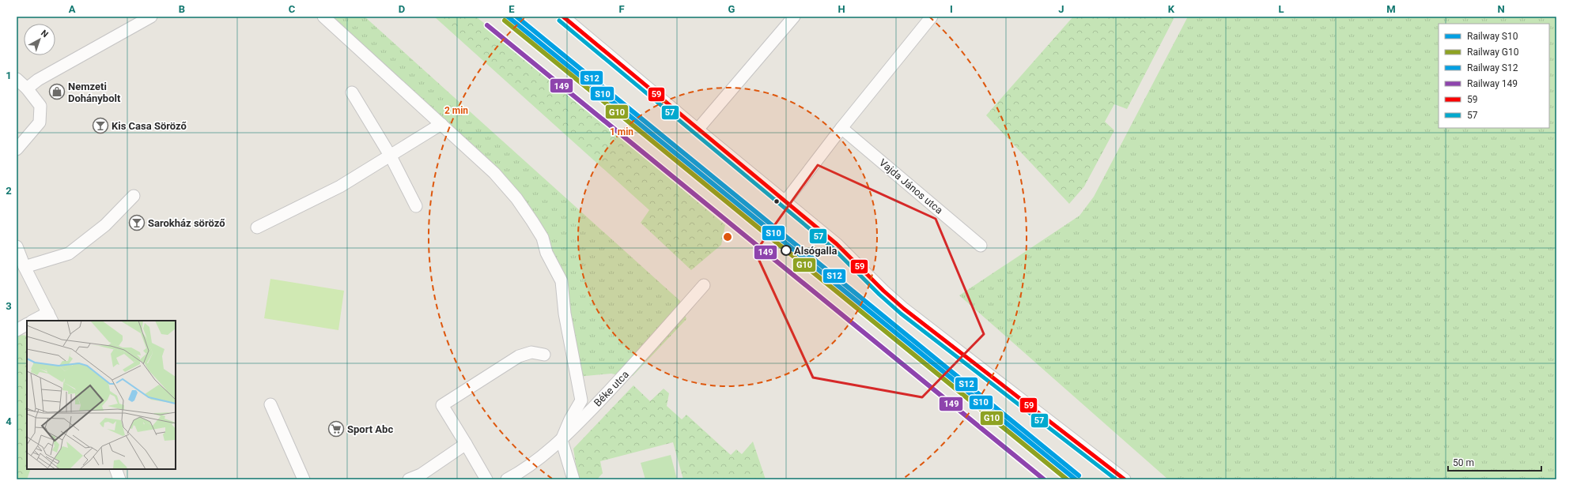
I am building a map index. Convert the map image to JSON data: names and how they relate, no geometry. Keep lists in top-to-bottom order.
{
  "streets": {
    "street": ["Vajda János utca", "Béke utca"]
  },
  "places": {
    "shop": ["Nemzeti Dohánybolt"],
    "bar": ["Kis Casa Söröző", "Sarokház söröző"],
    "other": ["Alsógalla"],
    "supermarket": ["Sport Abc"]
  },
  "lines": [
    "rail line S10",
    "rail line S12",
    "transit line 59",
    "rail line G10",
    "transit line 57",
    "rail line 149"
  ],
  "legend": [
    "Railway S10",
    "Railway G10",
    "Railway S12",
    "Railway 149",
    "59",
    "57"
  ],
  "scale_bar": "50 m",
  "north": "top right",
  "grid": {
    "columns": [
      "A",
      "B",
      "C",
      "D",
      "E",
      "F",
      "G",
      "H",
      "I",
      "J",
      "K",
      "L",
      "M",
      "N"
    ],
    "rows": [
      "1",
      "2",
      "3",
      "4"
    ]
  },
  "rings": ["2 min", "1 min"]
}
